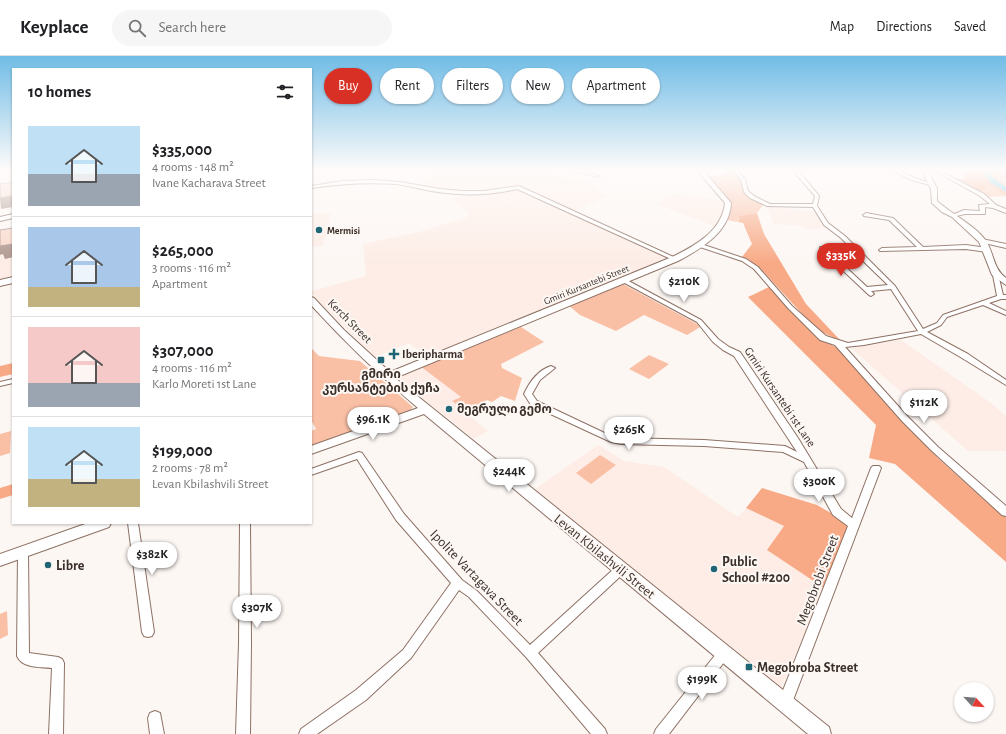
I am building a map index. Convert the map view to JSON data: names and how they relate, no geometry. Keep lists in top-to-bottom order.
{
  "streets": {
    "street": [
      "Gmiri Kursantebi Street",
      "Kerch Street",
      "Gmiri Kursantebi 1st Lane",
      "Levan Kbilashvili Street",
      "Ipolite Vartagava Street",
      "Megobrobi Street"
    ]
  },
  "crossings": [
    ["Gmiri Kursantebi Street", "Kerch Street"],
    ["Gmiri Kursantebi Street", "Gmiri Kursantebi 1st Lane"],
    ["Gmiri Kursantebi Street", "Levan Kbilashvili Street"],
    ["Kerch Street", "Levan Kbilashvili Street"],
    ["Gmiri Kursantebi 1st Lane", "Megobrobi Street"],
    ["Levan Kbilashvili Street", "Megobrobi Street"]
  ],
  "places": {
    "other": [
      "Mermisi",
      "მეგრული გემო",
      "Libre",
      "Public School #200"
    ],
    "health": ["Iberipharma"],
    "transit": ["გმირი კურსანტების ქუჩა", "Megobroba Street"]
  },
  "north": "bottom right",
  "page": {
    "header": "Keyplace",
    "search": "Search here",
    "nav": ["Map", "Directions", "Saved"],
    "chip": [
      "Buy",
      "Rent",
      "Filters",
      "New",
      "Apartment"
    ],
    "heading": "10 homes",
    "list": [
      {
        "name": "$335,000",
        "note": "4 rooms · 148 m² · Ivane Kacharava Street"
      },
      {
        "name": "$265,000",
        "note": "3 rooms · 116 m² · Apartment"
      },
      {
        "name": "$307,000",
        "note": "4 rooms · 116 m² · Karlo Moreti 1st Lane"
      },
      {
        "name": "$199,000",
        "note": "2 rooms · 78 m² · Levan Kbilashvili Street"
      }
    ],
    "price": [
      "$335K",
      "$210K",
      "$112K",
      "$96.1K",
      "$265K",
      "$244K",
      "$300K",
      "$382K",
      "$307K",
      "$199K"
    ]
  }
}
